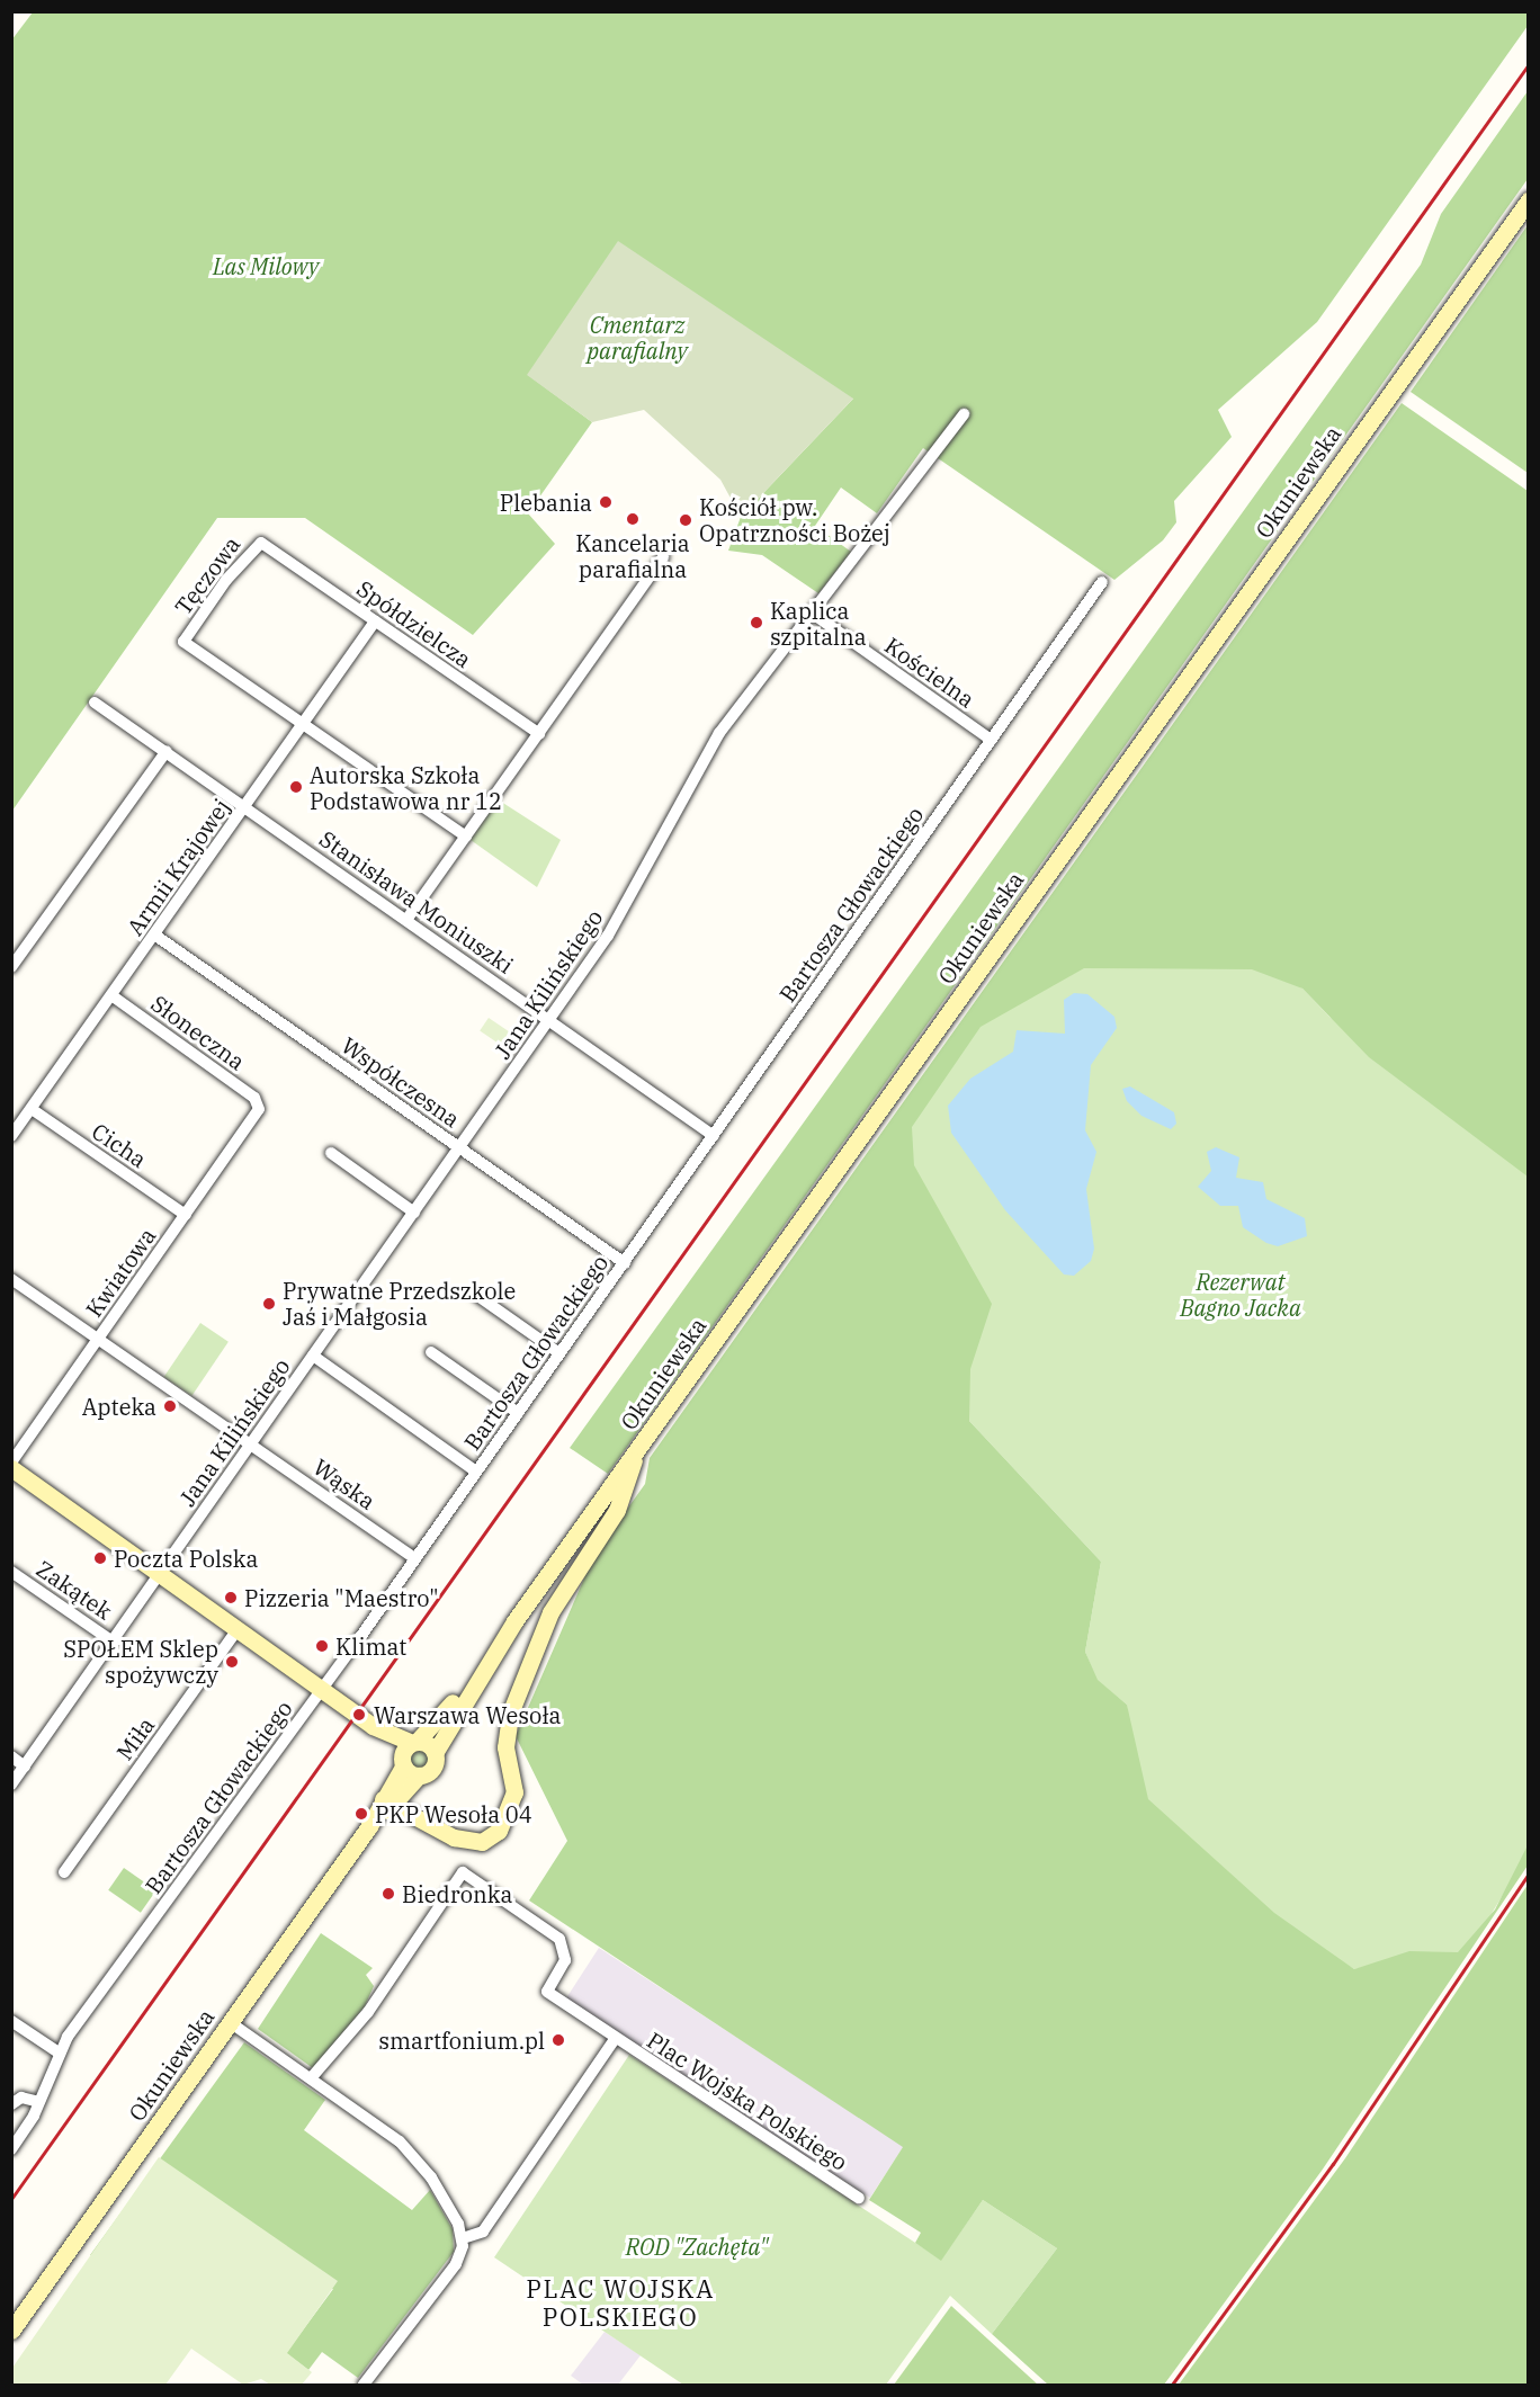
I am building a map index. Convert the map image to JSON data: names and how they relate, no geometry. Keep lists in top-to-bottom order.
{
  "streets": {
    "main road": ["Okuniewska"],
    "street": [
      "Tęczowa",
      "Spółdzielcza",
      "Kościelna",
      "Armii Krajowej",
      "Stanisława Moniuszki",
      "Bartosza Głowackiego",
      "Jana Kilińskiego",
      "Słoneczna",
      "Współczesna",
      "Cicha",
      "Kwiatowa",
      "Wąska",
      "Zakątek",
      "Miła",
      "Plac Wojska Polskiego"
    ]
  },
  "crossings": [
    ["Tęczowa", "Spółdzielcza"],
    ["Tęczowa", "Armii Krajowej"],
    ["Spółdzielcza", "Armii Krajowej"],
    ["Kościelna", "Bartosza Głowackiego"],
    ["Kościelna", "Jana Kilińskiego"],
    ["Armii Krajowej", "Stanisława Moniuszki"],
    ["Armii Krajowej", "Słoneczna"],
    ["Armii Krajowej", "Współczesna"],
    ["Armii Krajowej", "Cicha"],
    ["Stanisława Moniuszki", "Bartosza Głowackiego"],
    ["Stanisława Moniuszki", "Jana Kilińskiego"],
    ["Bartosza Głowackiego", "Współczesna"],
    ["Bartosza Głowackiego", "Wąska"],
    ["Jana Kilińskiego", "Współczesna"],
    ["Jana Kilińskiego", "Wąska"],
    ["Jana Kilińskiego", "Zakątek"],
    ["Słoneczna", "Kwiatowa"],
    ["Cicha", "Kwiatowa"],
    ["Kwiatowa", "Wąska"]
  ],
  "districts": ["PLAC WOJSKA POLSKIEGO"],
  "parks": [
    "Las Milowy",
    "Cmentarz parafialny",
    "Rezerwat Bagno Jacka",
    "ROD \"Zachęta\""
  ],
  "places": [
    "Plebania",
    "Kancelaria parafialna",
    "Kościół pw. Opatrzności Bożej",
    "Kaplica szpitalna",
    "Autorska Szkoła Podstawowa nr 12",
    "Prywatne Przedszkole Jaś i Małgosia",
    "Apteka",
    "Poczta Polska",
    "Pizzeria \"Maestro\"",
    "Klimat",
    "SPOŁEM Sklep spożywczy",
    "Warszawa Wesoła",
    "PKP Wesoła 04",
    "Biedronka",
    "smartfonium.pl"
  ]
}
